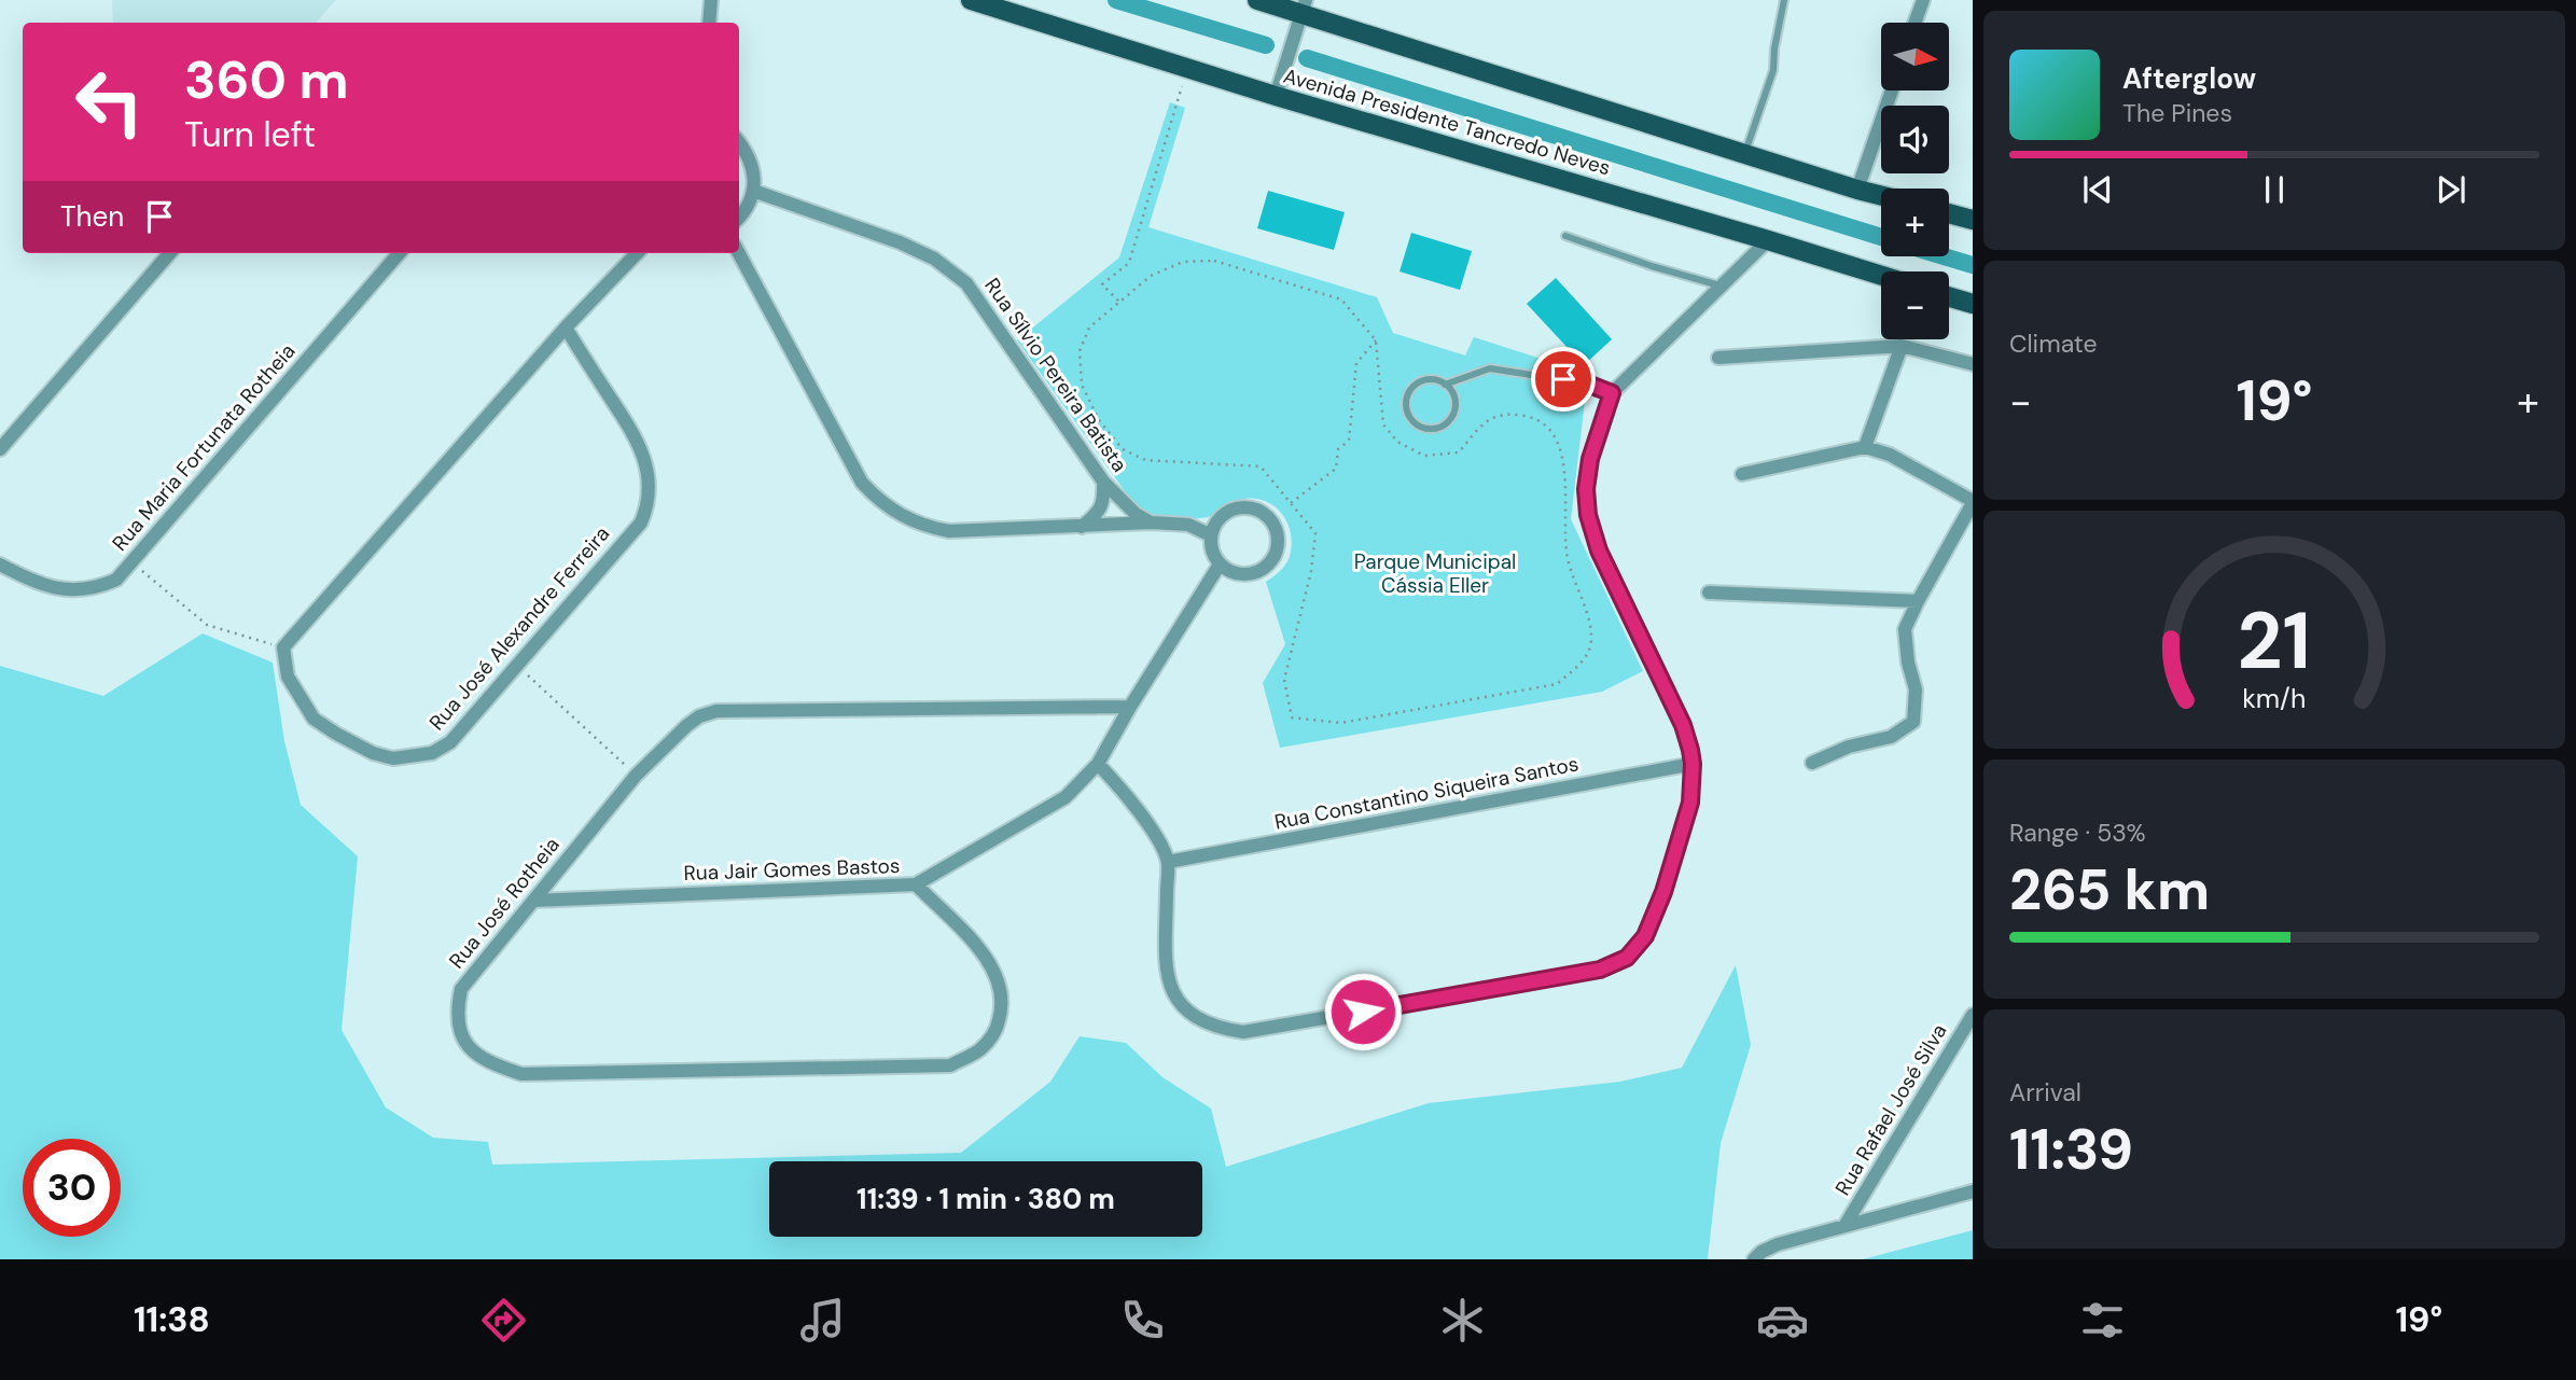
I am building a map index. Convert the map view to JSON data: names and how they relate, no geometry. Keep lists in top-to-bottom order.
{
  "streets": {
    "main road": ["Avenida Presidente Tancredo Neves"],
    "street": [
      "Rua Sílvio Pereira Batista",
      "Rua Maria Fortunata Rotheia",
      "Rua José Alexandre Ferreira",
      "Rua Constantino Siqueira Santos",
      "Rua Jair Gomes Bastos",
      "Rua José Rotheia",
      "Rua Rafael José Silva"
    ]
  },
  "crossings": [
    ["Rua Jair Gomes Bastos", "Rua José Rotheia"]
  ],
  "parks": ["Parque Municipal Cássia Eller"],
  "north": "right",
  "page": {
    "map_buttons": ["+", "−"],
    "turn": ["360 m", "Turn left"],
    "song": ["Afterglow", "The Pines"],
    "then": "Then",
    "tile": [
      "Climate",
      ["Range · 53%", "265 km"],
      ["Arrival", "11:39"]
    ],
    "heat": ["−", "19°", "+"],
    "limit": "30",
    "trip": "11:39 · 1 min · 380 m",
    "tabs": ["11:38", "19°"],
    "gauge": ["21", "km/h"]
  }
}
